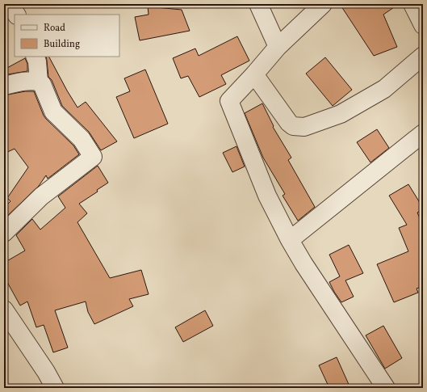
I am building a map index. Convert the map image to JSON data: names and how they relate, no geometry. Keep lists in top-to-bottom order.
{
  "legend": ["Road", "Building"]
}
